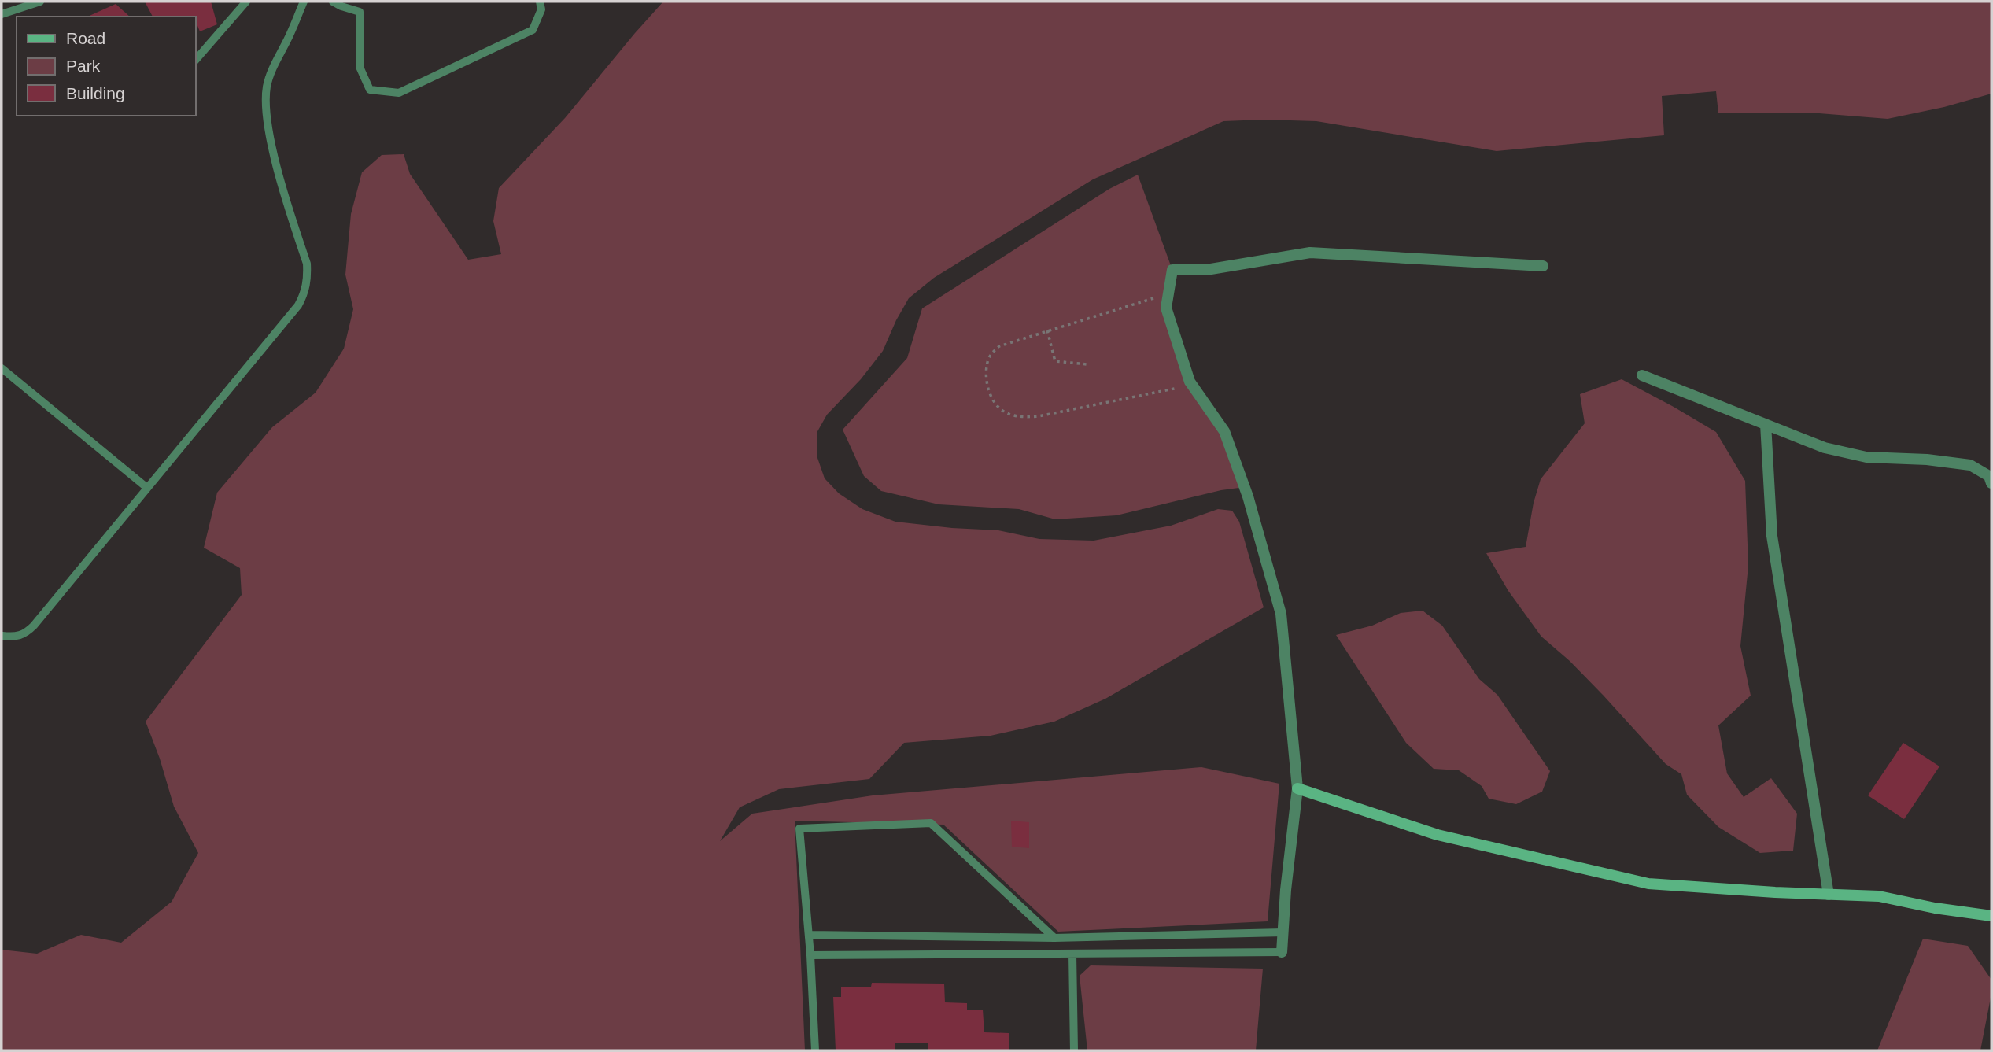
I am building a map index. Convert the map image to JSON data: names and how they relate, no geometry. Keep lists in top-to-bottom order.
{
  "legend": ["Road", "Park", "Building"]
}
